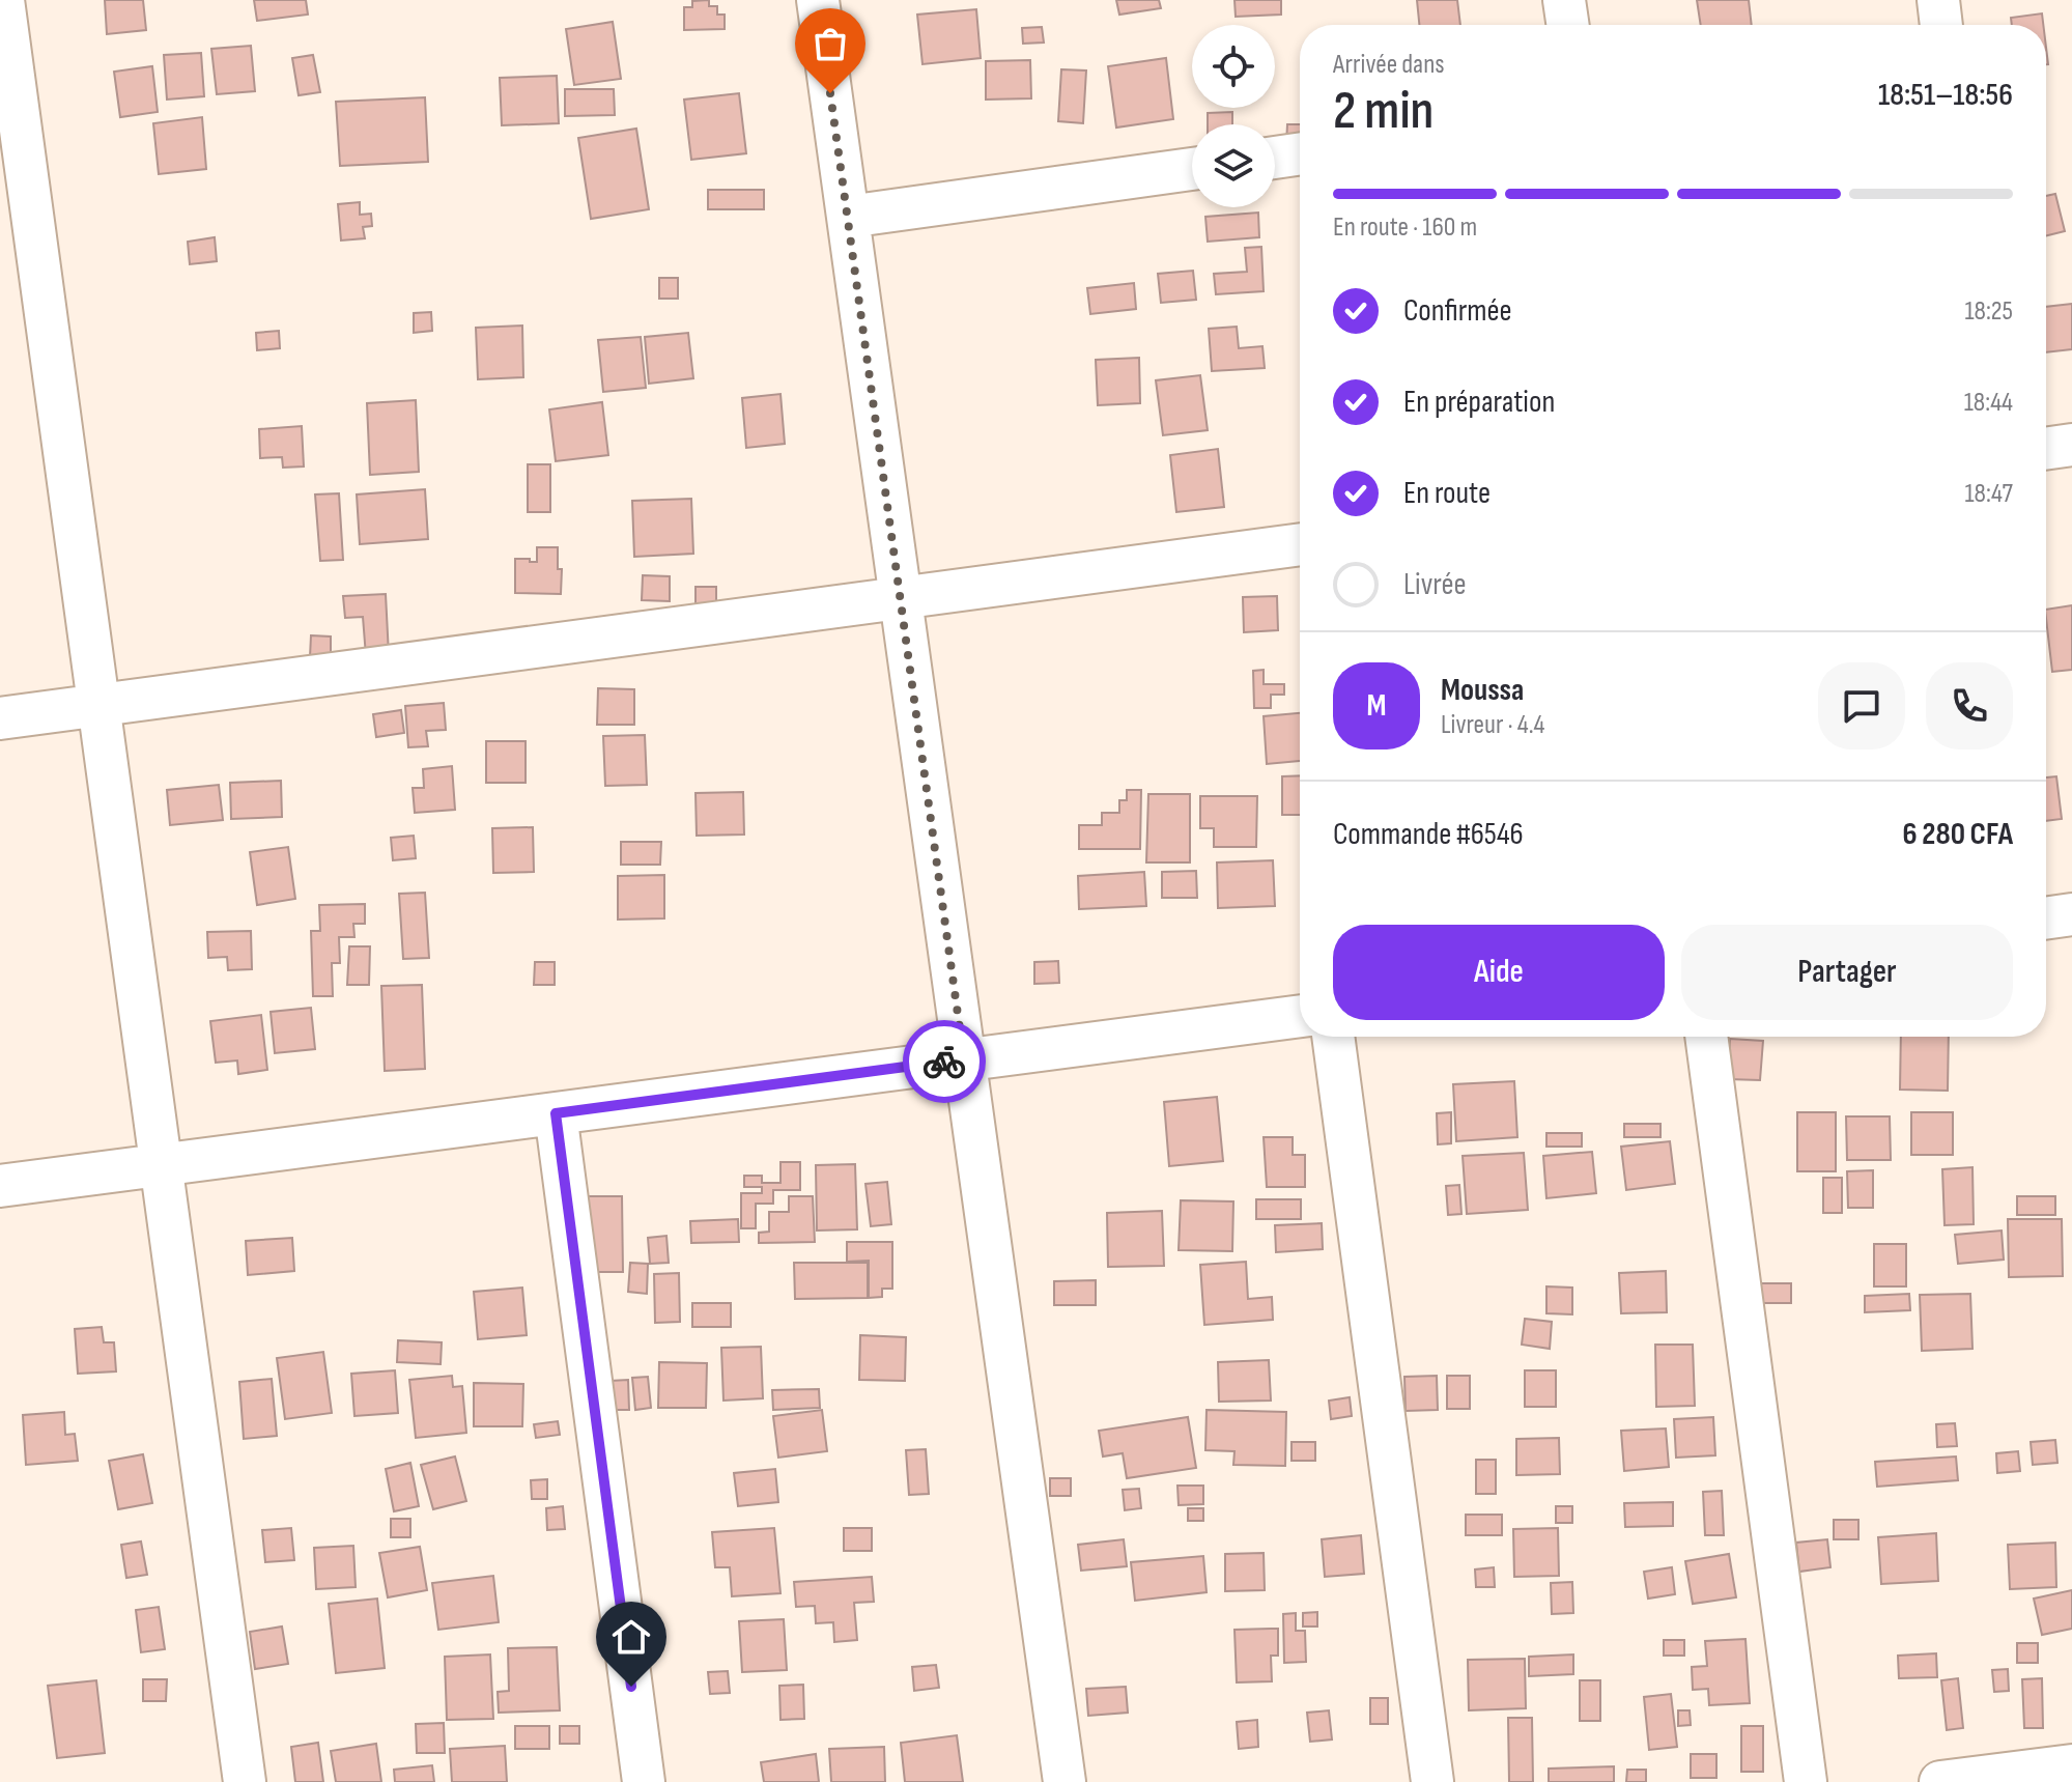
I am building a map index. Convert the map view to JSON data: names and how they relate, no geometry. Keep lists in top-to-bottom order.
{
  "page": {
    "heading": ["2 min", "Arrivée dans", "18:51–18:56"],
    "panel": [
      "Moussa",
      "Livreur · 4.4",
      "Commande #6546",
      "6 280 CFA"
    ],
    "bar": "En route · 160 m",
    "list": [
      ["Confirmée", "18:25"],
      ["En préparation", "18:44"],
      ["En route", "18:47"],
      "Livrée"
    ],
    "round": "M",
    "buttons": ["Aide", "Partager"]
  }
}
